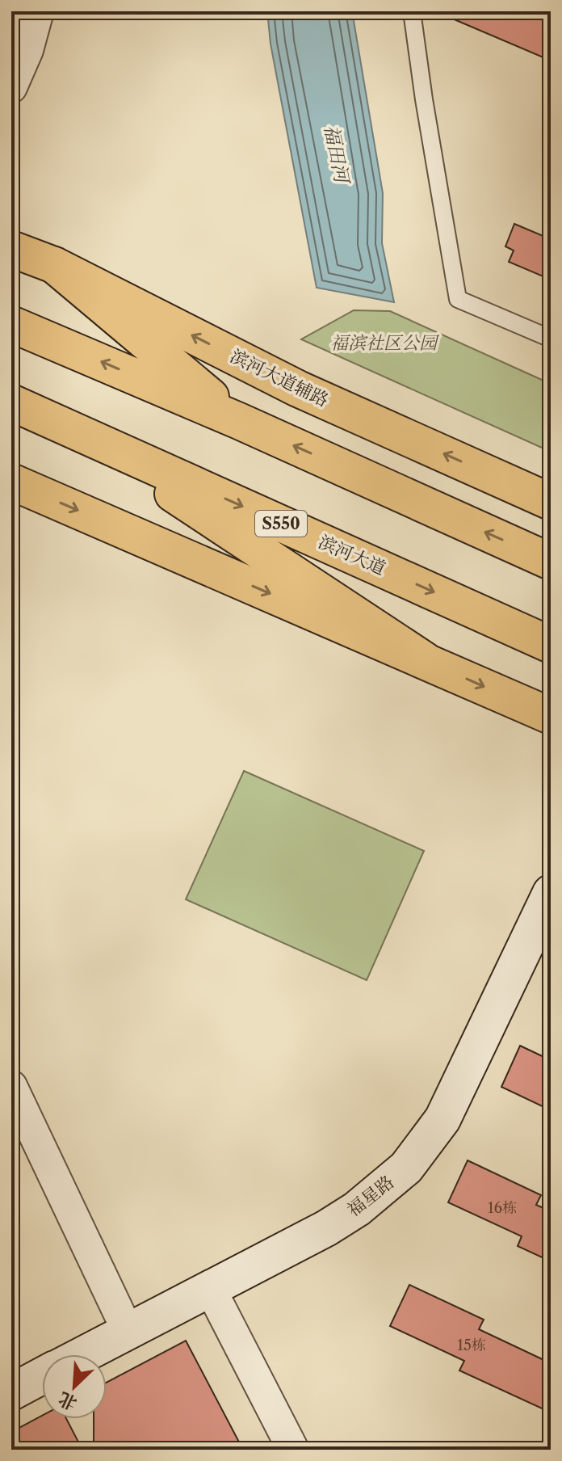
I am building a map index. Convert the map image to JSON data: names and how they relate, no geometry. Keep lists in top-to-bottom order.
{
  "streets": {
    "main road": [
      "滨河大道辅路",
      "S550",
      "滨河大道",
      "福星路"
    ]
  },
  "water": ["福田河"],
  "parks": ["福滨社区公园"],
  "house_numbers": ["16栋", "15栋"],
  "north": "bottom left"
}
